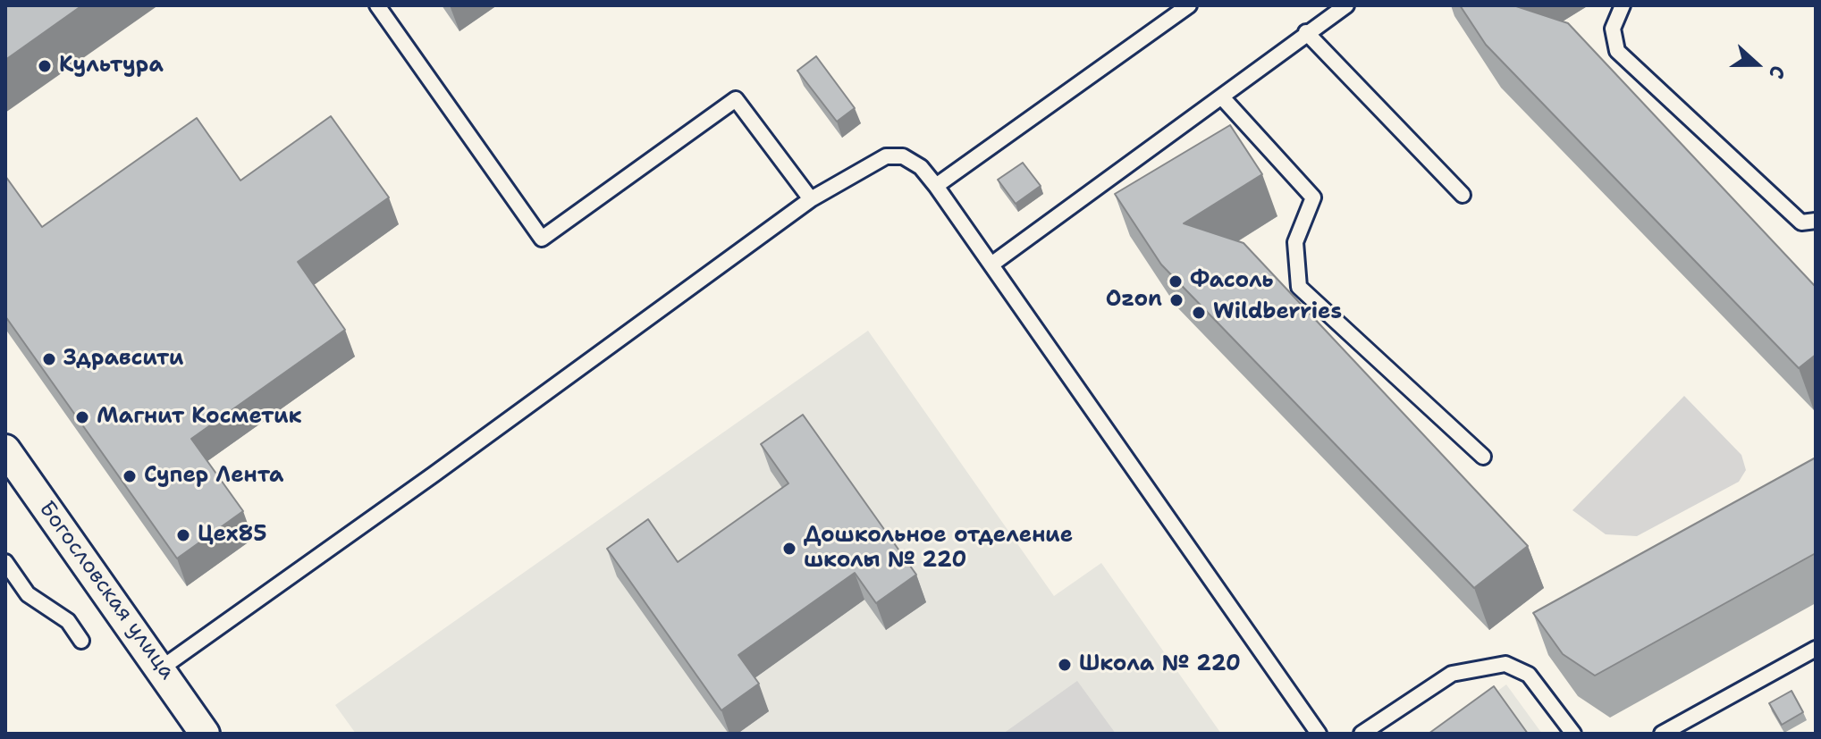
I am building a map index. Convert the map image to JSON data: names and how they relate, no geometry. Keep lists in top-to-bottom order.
{
  "streets": {
    "street": ["Богословская улица"]
  },
  "places": [
    "Культура",
    "Фасоль",
    "Ozon",
    "Wildberries",
    "Здравсити",
    "Магнит Косметик",
    "Супер Лента",
    "Цех85",
    "Дошкольное отделение школы № 220",
    "Школа № 220"
  ],
  "north": "right"
}
